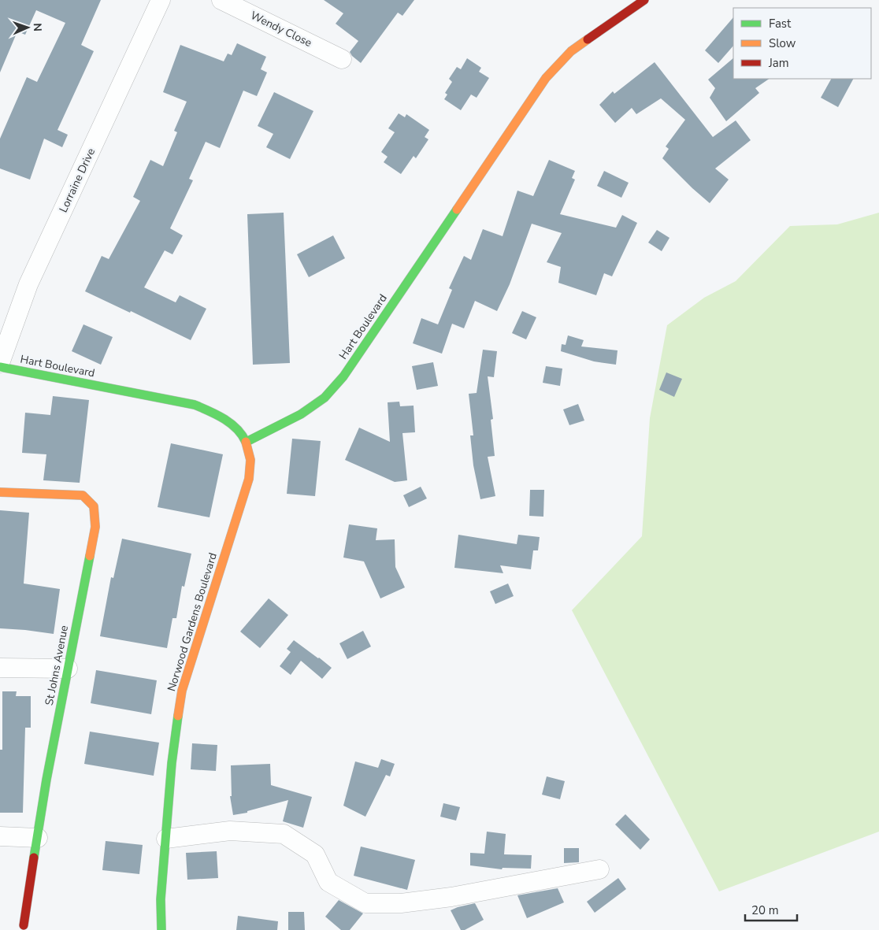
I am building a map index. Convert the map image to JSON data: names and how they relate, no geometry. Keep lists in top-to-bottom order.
{
  "streets": {
    "street": [
      "Wendy Close",
      "Lorraine Drive",
      "Hart Boulevard",
      "Norwood Gardens Boulevard",
      "St Johns Avenue"
    ]
  },
  "crossings": [
    ["Hart Boulevard", "Norwood Gardens Boulevard"]
  ],
  "legend": ["Fast", "Slow", "Jam"],
  "scale_bar": "20 m",
  "north": "right"
}
